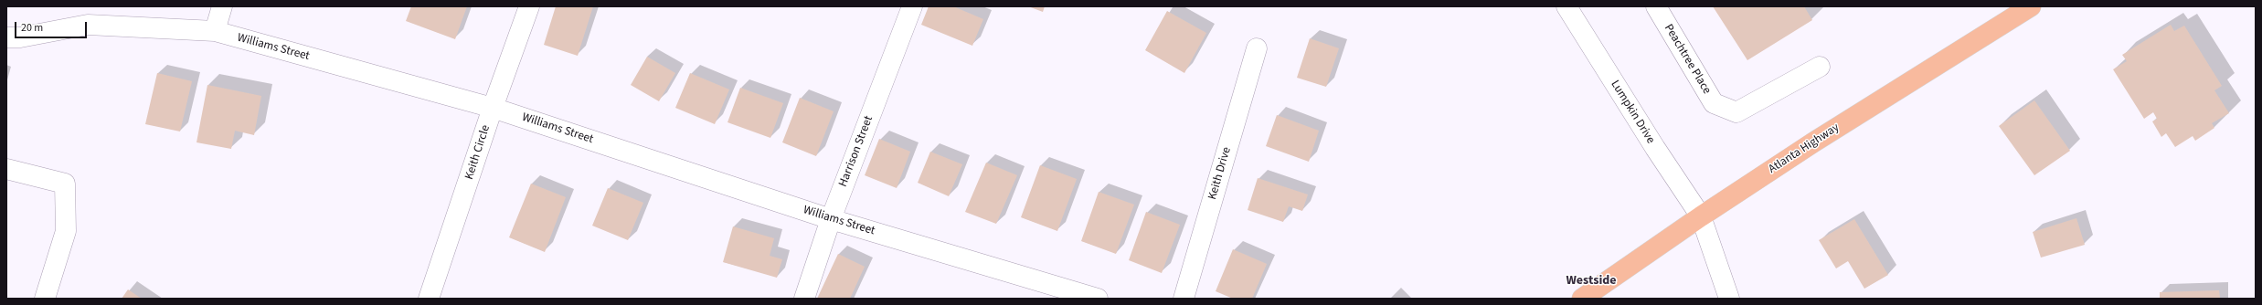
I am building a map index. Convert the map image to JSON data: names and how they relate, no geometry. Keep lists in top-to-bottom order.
{
  "streets": {
    "main road": ["Atlanta Highway"],
    "street": [
      "Williams Street",
      "Peachtree Place",
      "Lumpkin Drive",
      "Harrison Street",
      "Keith Circle",
      "Keith Drive"
    ]
  },
  "crossings": [
    ["Williams Street", "Harrison Street"],
    ["Williams Street", "Keith Circle"],
    ["Lumpkin Drive", "Atlanta Highway"]
  ],
  "districts": ["Westside"],
  "scale_bar": "20 m"
}
